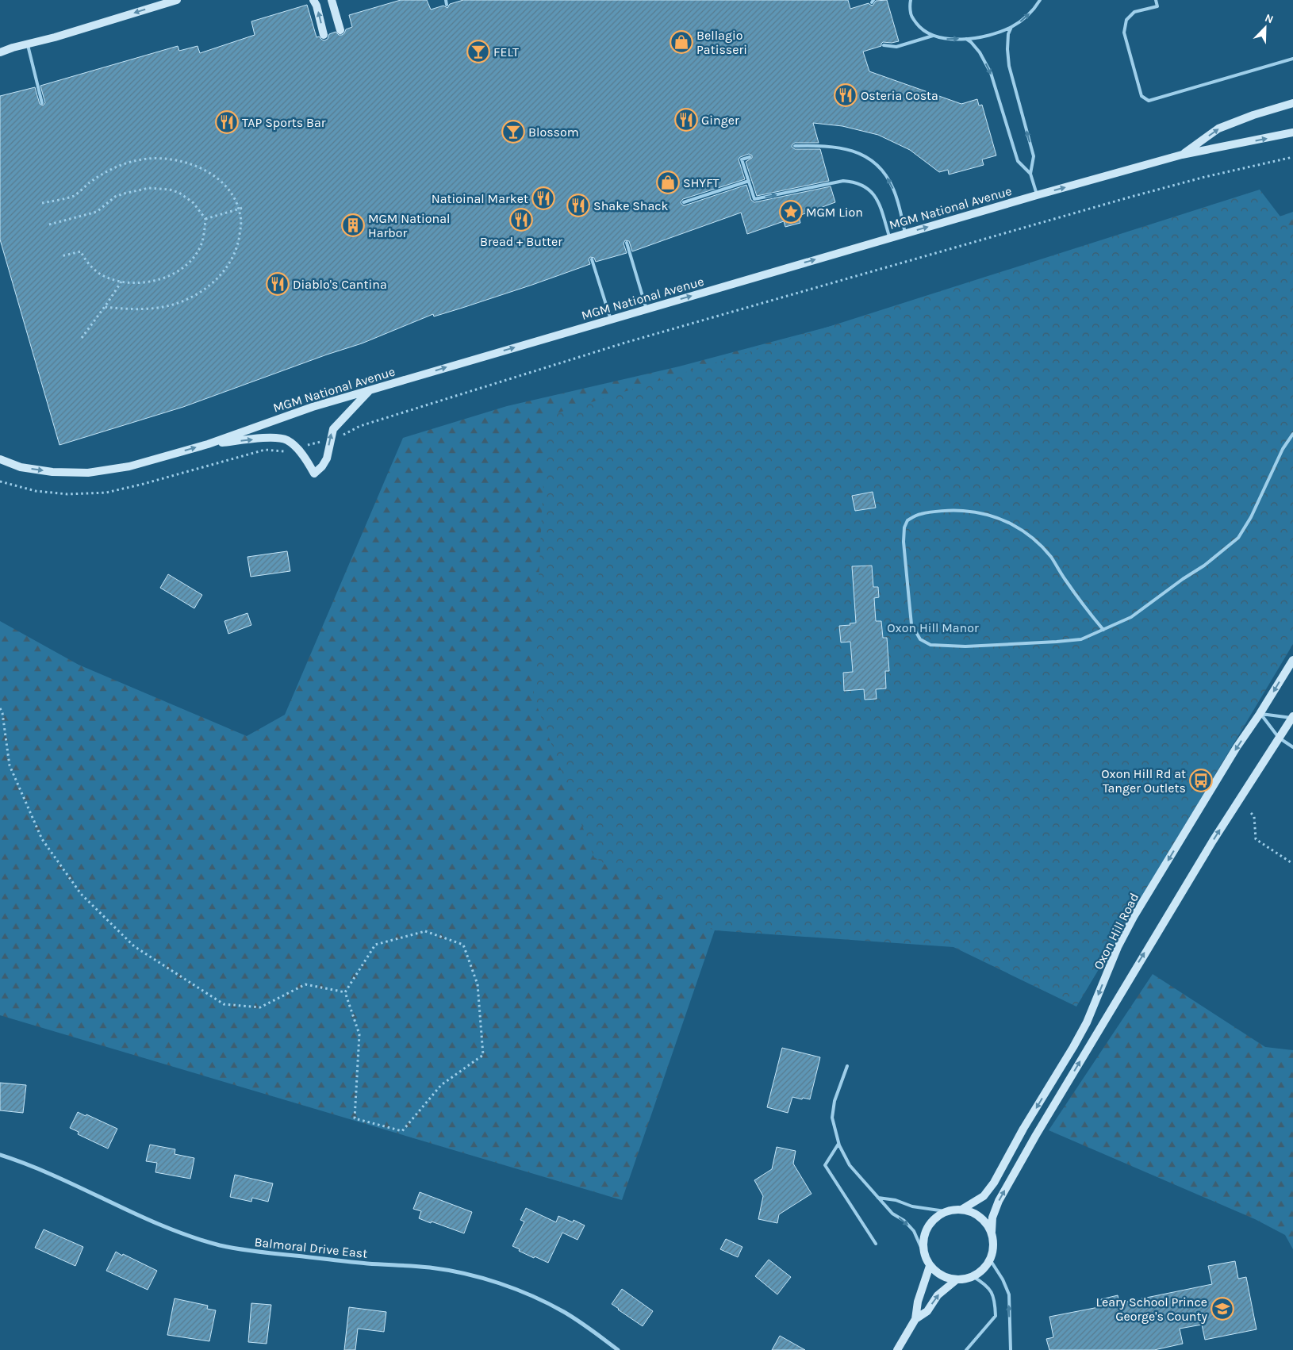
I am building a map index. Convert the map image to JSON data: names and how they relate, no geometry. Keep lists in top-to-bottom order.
{
  "streets": {
    "main road": ["MGM National Avenue", "Oxon Hill Road"],
    "street": ["Balmoral Drive East"]
  },
  "one_way": ["MGM National Avenue"],
  "parks": ["Oxon Hill Manor"],
  "places": {
    "shop": ["Bellagio Patisseri", "SHYFT"],
    "bar": ["FELT", "Blossom"],
    "restaurant": [
      "Osteria Costa",
      "Ginger",
      "TAP Sports Bar",
      "Natioinal Market",
      "Shake Shack",
      "Bread + Butter",
      "Diablo's Cantina"
    ],
    "place": ["MGM Lion"],
    "building": ["MGM National Harbor"],
    "bus stop": ["Oxon Hill Rd at Tanger Outlets"],
    "school or university": ["Leary School Prince George's County"]
  },
  "north": "top right"
}
